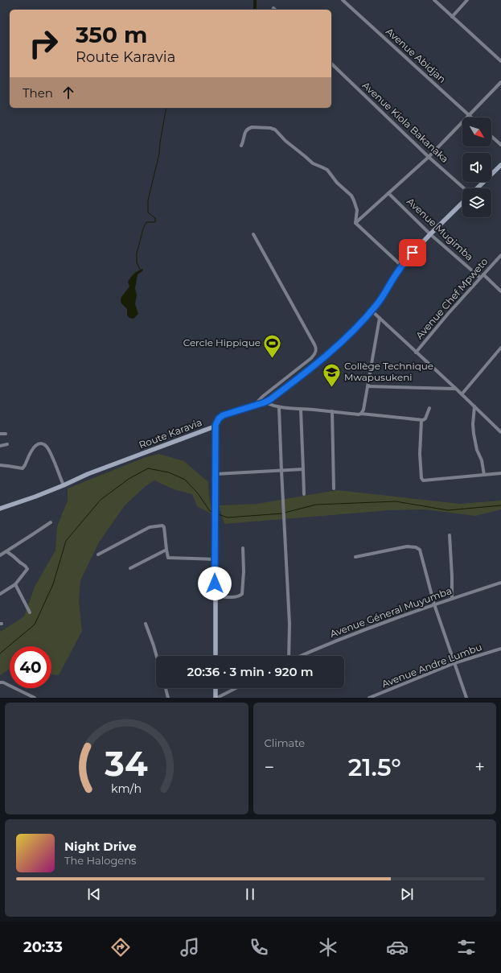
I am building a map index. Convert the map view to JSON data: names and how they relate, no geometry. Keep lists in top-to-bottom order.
{
  "streets": {
    "street": [
      "Avenue Abidjan",
      "Avenue Kiola Bakanaka",
      "Avenue Mugimba",
      "Avenue Chef Mpweto",
      "Route Karavia",
      "Avenue Géneral Muyumba",
      "Avenue Andre Lumbu"
    ]
  },
  "crossings": [
    ["Avenue Mugimba", "Avenue Chef Mpweto"],
    ["Avenue Mugimba", "Route Karavia"]
  ],
  "places": {
    "sports": ["Cercle Hippique"],
    "school or university": ["Collège Technique Mwapusukeni"]
  },
  "north": "bottom right",
  "page": {
    "turn": ["350 m", "Route Karavia"],
    "then": "Then",
    "limit": "40",
    "trip": "20:36 · 3 min · 920 m",
    "tile": "Climate",
    "heat": ["−", "21.5°", "+"],
    "song": ["Night Drive", "The Halogens"],
    "tabs": "20:33",
    "gauge": ["34", "km/h"]
  }
}
